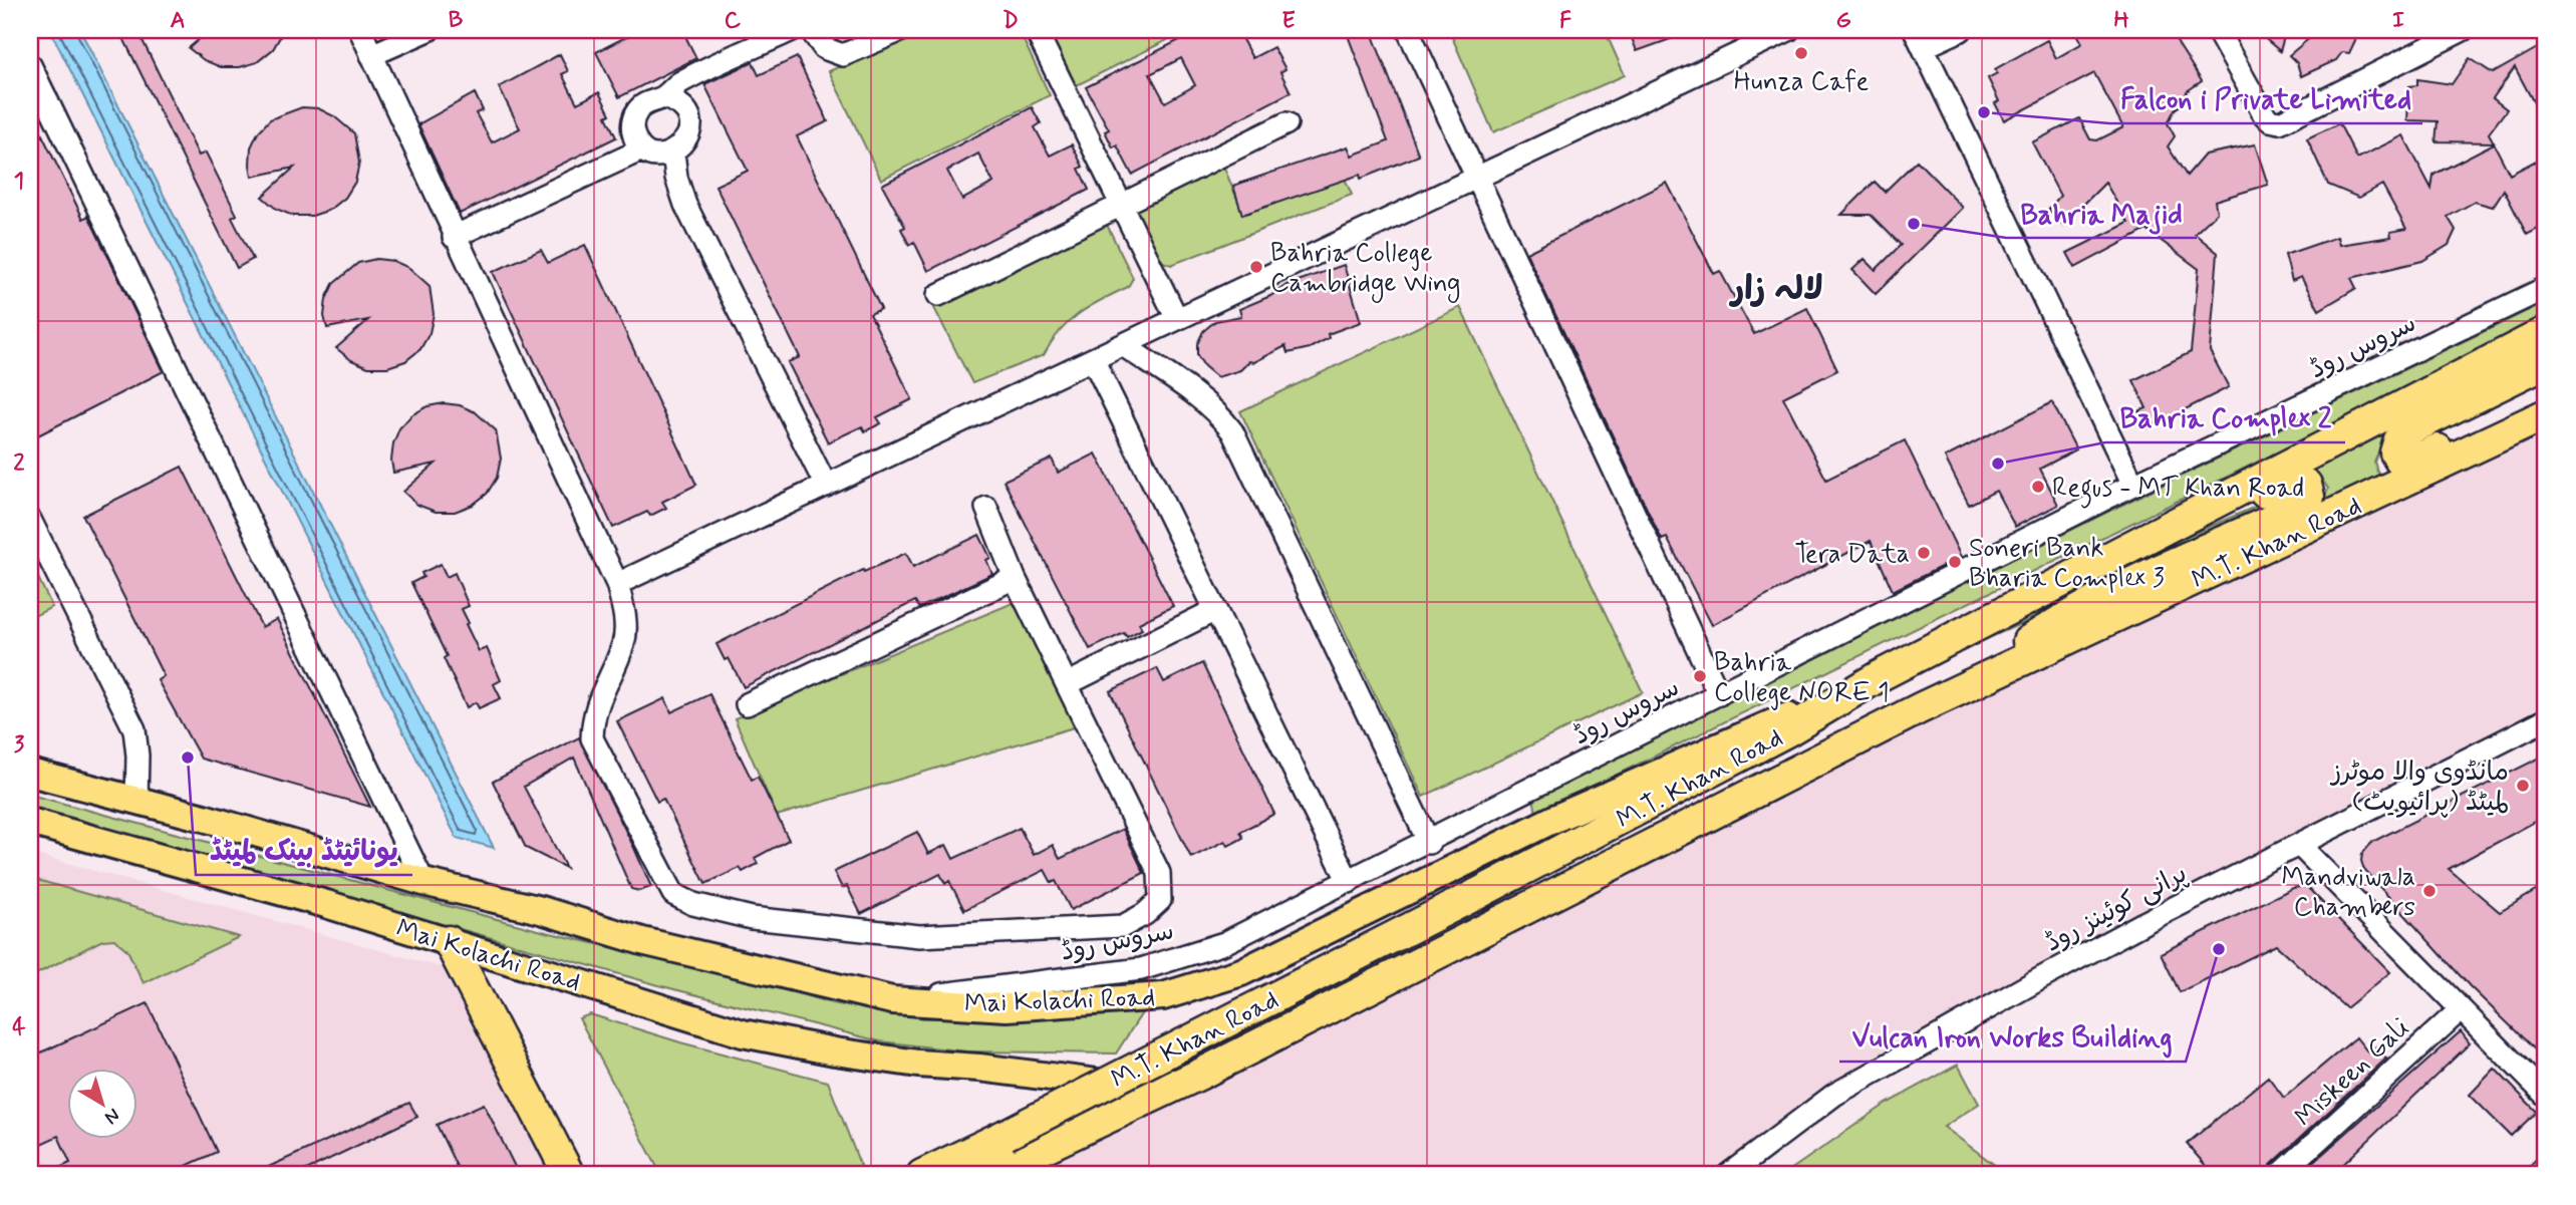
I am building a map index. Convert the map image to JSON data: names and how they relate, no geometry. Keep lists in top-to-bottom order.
{
  "streets": {
    "highway": ["M.T. Khan Road"],
    "main road": ["Mai Kolachi Road"],
    "street": ["سروس روڈ", "پرانی کوئینز روڈ", "Miskeen Gali"]
  },
  "crossings": [
    ["سروس روڈ", "Mai Kolachi Road"],
    ["M.T. Khan Road", "Mai Kolachi Road"]
  ],
  "districts": ["لالہ زار"],
  "places": [
    "Hunza Cafe",
    "Falcon i Private Limited",
    "Bahria Majid",
    "Bahria College Cambridge Wing",
    "Bahria Complex 2",
    "Regus - MT Khan Road",
    "Tera Data",
    "Soneri Bank Bharia Complex 3",
    "Bahria College NORE 1",
    "یونائیٹڈ بینک لمیٹڈ",
    "مانڈوی والا موٹرز (پرائیویٹ) لمیٹڈ",
    "Mandviwala Chambers",
    "Vulcan Iron Works Building"
  ],
  "north": "bottom right",
  "grid": {
    "columns": [
      "A",
      "B",
      "C",
      "D",
      "E",
      "F",
      "G",
      "H",
      "I"
    ],
    "rows": [
      "1",
      "2",
      "3",
      "4"
    ]
  }
}
